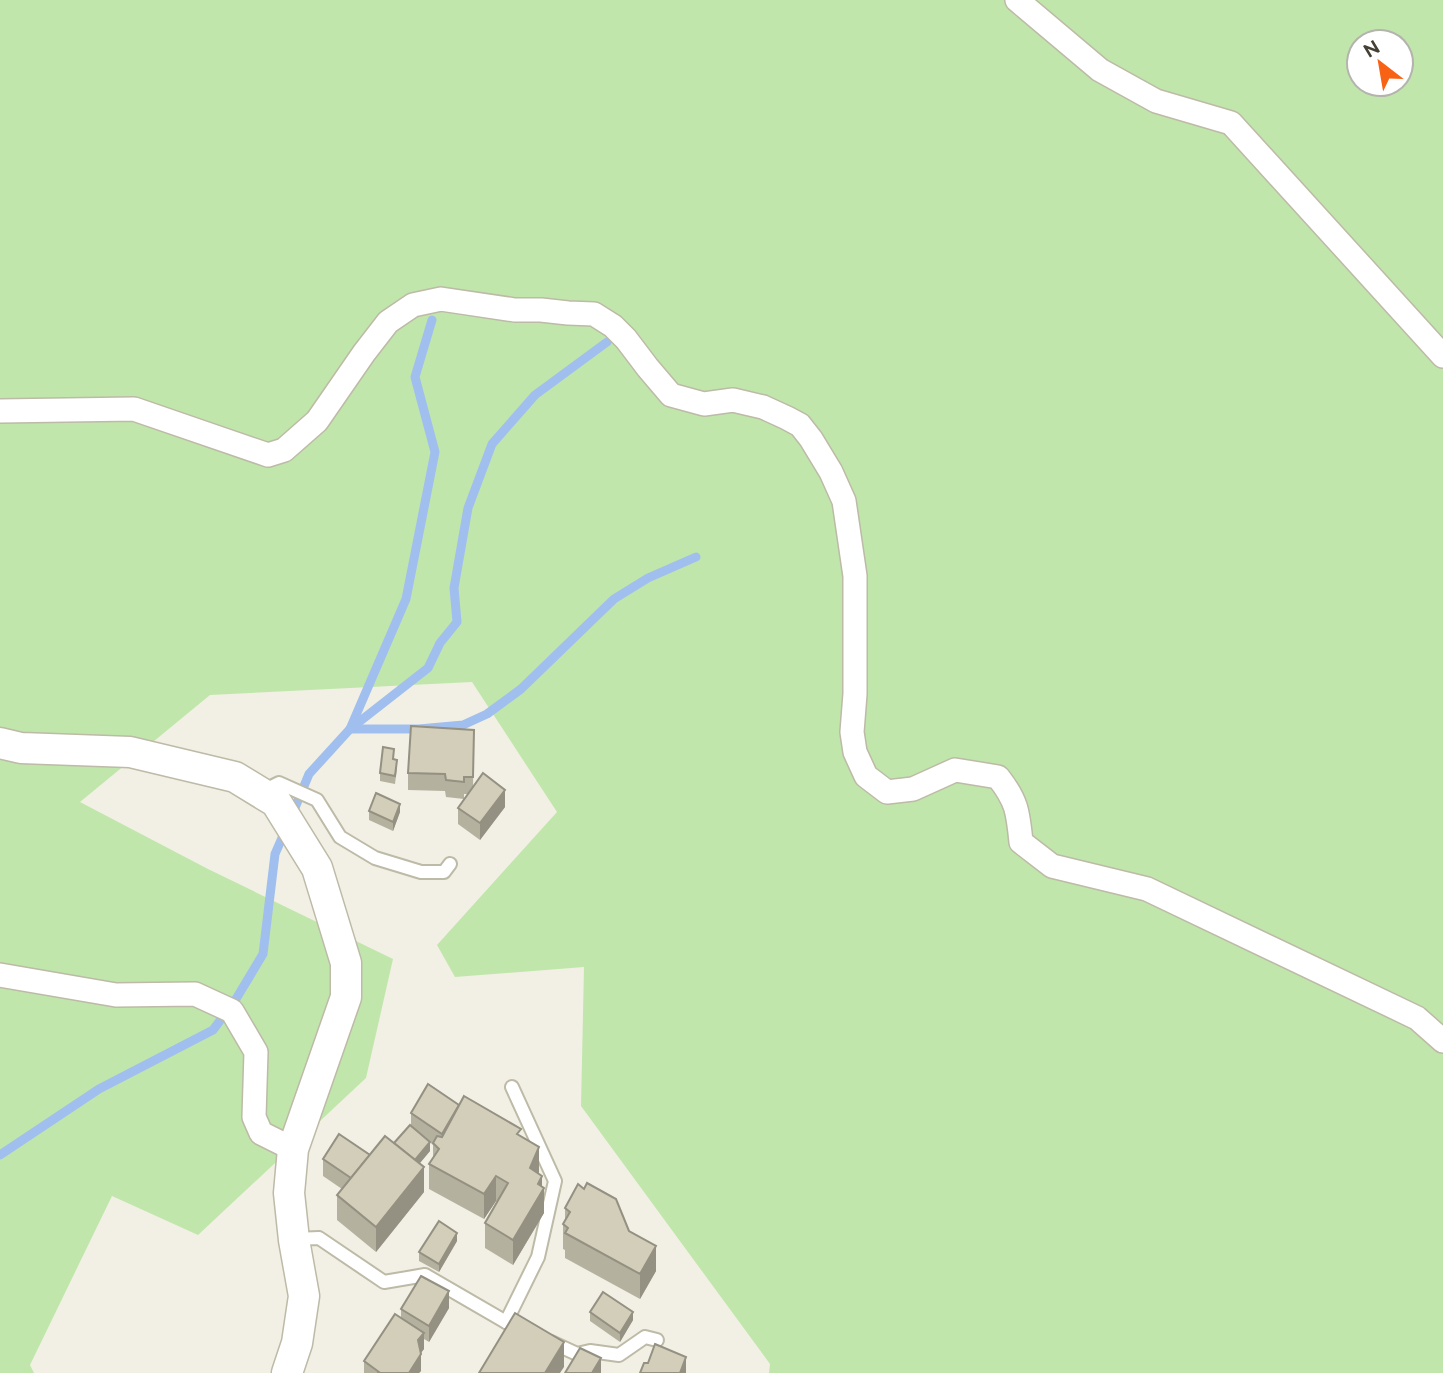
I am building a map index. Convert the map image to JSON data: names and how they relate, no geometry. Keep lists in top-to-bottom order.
{
  "north": "top left"
}
